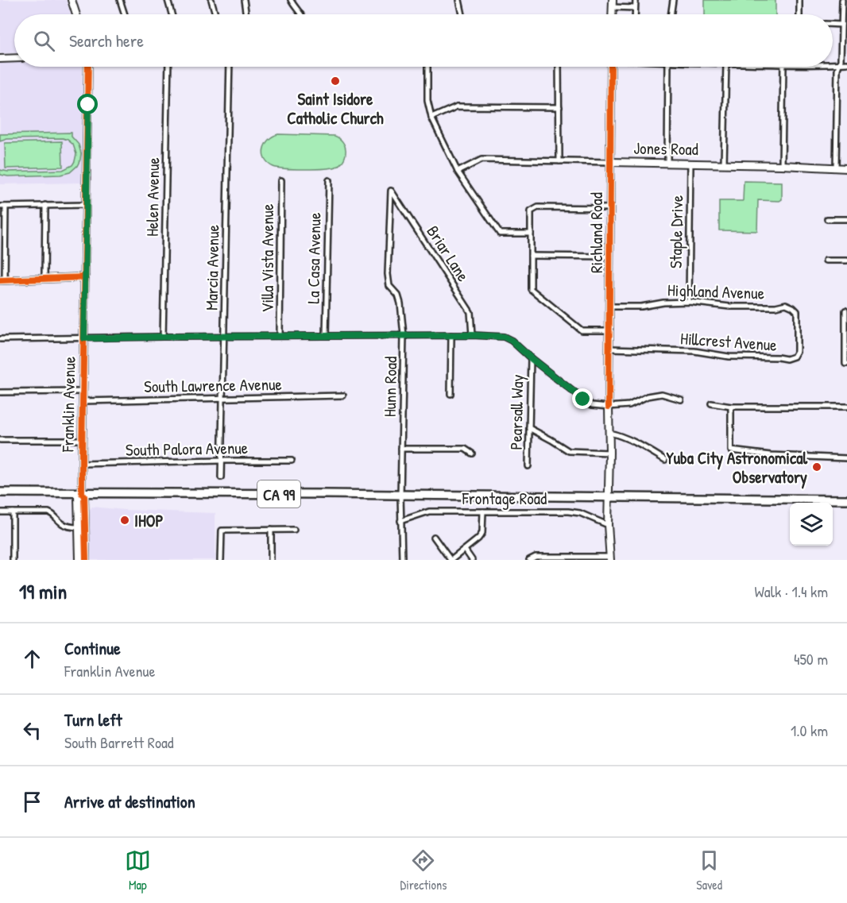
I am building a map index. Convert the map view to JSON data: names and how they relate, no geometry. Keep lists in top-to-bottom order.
{
  "streets": {
    "highway": ["CA 99"],
    "street": [
      "Jones Road",
      "Helen Avenue",
      "Staple Drive",
      "Richland Road",
      "Briar Lane",
      "Villa Vista Avenue",
      "La Casa Avenue",
      "Marcia Avenue",
      "Highland Avenue",
      "Hillcrest Avenue",
      "South Lawrence Avenue",
      "Hunn Road",
      "Franklin Avenue",
      "Pearsall Way",
      "South Palora Avenue",
      "Frontage Road"
    ]
  },
  "crossings": [
    ["Jones Road", "Staple Drive"],
    ["Jones Road", "Richland Road"],
    ["Staple Drive", "Highland Avenue"],
    ["Richland Road", "Highland Avenue"],
    ["Richland Road", "Hillcrest Avenue"],
    ["Richland Road", "CA 99"],
    ["Richland Road", "Frontage Road"],
    ["Briar Lane", "Hunn Road"],
    ["Marcia Avenue", "South Lawrence Avenue"],
    ["Marcia Avenue", "South Palora Avenue"],
    ["Highland Avenue", "Hillcrest Avenue"],
    ["South Lawrence Avenue", "Franklin Avenue"],
    ["Hunn Road", "CA 99"],
    ["Hunn Road", "Frontage Road"],
    ["Franklin Avenue", "South Palora Avenue"],
    ["Franklin Avenue", "CA 99"]
  ],
  "places": ["Saint Isidore Catholic Church", "Yuba City Astronomical Observatory", "IHOP"],
  "page": {
    "search": "Search here",
    "heading": ["19 min", "Walk · 1.4 km"],
    "list": [
      ["Continue", "Franklin Avenue", "450 m"],
      ["Turn left", "South Barrett Road", "1.0 km"],
      "Arrive at destination"
    ],
    "nav": ["Map", "Directions", "Saved"]
  }
}
